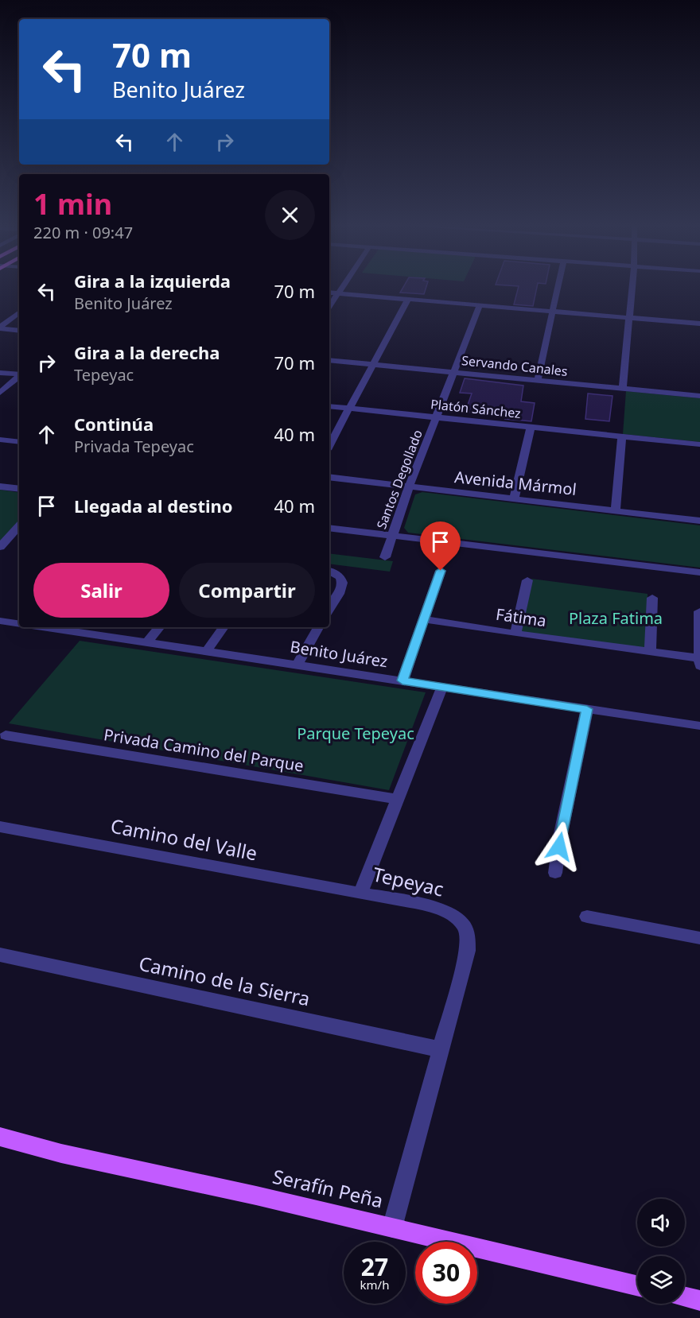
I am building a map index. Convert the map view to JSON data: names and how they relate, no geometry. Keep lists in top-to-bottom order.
{
  "streets": {
    "main road": ["Serafín Peña"],
    "street": [
      "Servando Canales",
      "Platón Sánchez",
      "Santos Degollado",
      "Avenida Mármol",
      "Fátima",
      "Benito Juárez",
      "Privada Camino del Parque",
      "Camino del Valle",
      "Tepeyac",
      "Camino de la Sierra"
    ]
  },
  "crossings": [
    ["Servando Canales", "Santos Degollado"],
    ["Platón Sánchez", "Santos Degollado"],
    ["Santos Degollado", "Avenida Mármol"],
    ["Benito Juárez", "Tepeyac"],
    ["Privada Camino del Parque", "Tepeyac"],
    ["Camino del Valle", "Tepeyac"],
    ["Tepeyac", "Camino de la Sierra"],
    ["Tepeyac", "Serafín Peña"]
  ],
  "parks": ["Plaza Fatima", "Parque Tepeyac"],
  "page": {
    "turn": ["70 m", "Benito Juárez"],
    "heading": ["1 min", "220 m · 09:47"],
    "list": [
      {
        "name": "Gira a la izquierda",
        "note": "Benito Juárez",
        "value": "70 m"
      },
      {
        "name": "Gira a la derecha",
        "note": "Tepeyac",
        "value": "70 m"
      },
      {
        "name": "Continúa",
        "note": "Privada Tepeyac",
        "value": "40 m"
      },
      {
        "name": "Llegada al destino",
        "value": "40 m"
      }
    ],
    "buttons": ["Salir", "Compartir"],
    "speed": "27 km/h",
    "limit": "30"
  }
}
